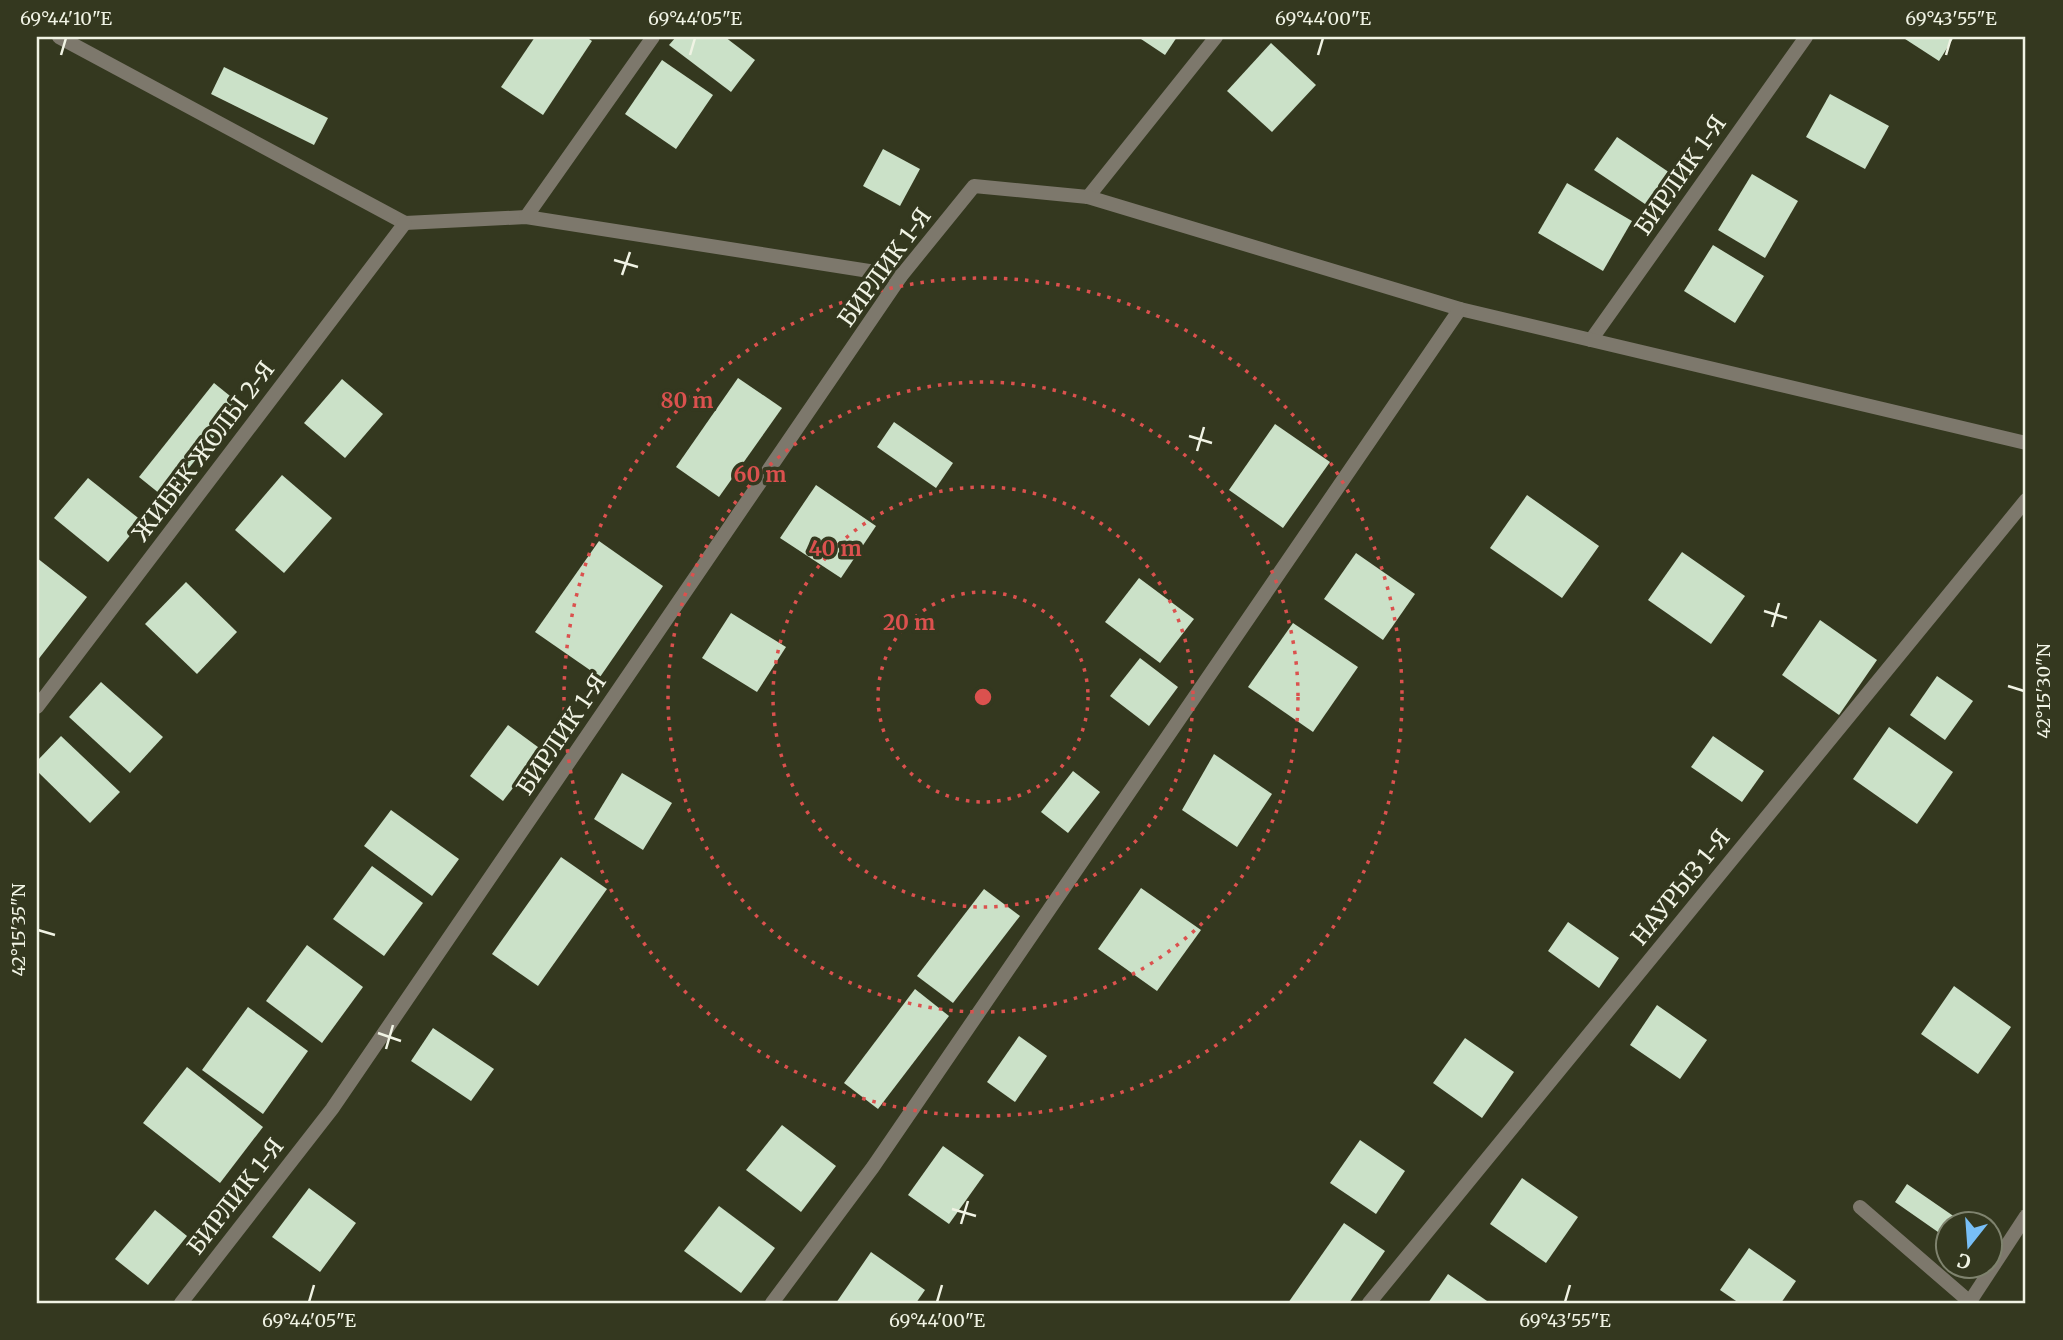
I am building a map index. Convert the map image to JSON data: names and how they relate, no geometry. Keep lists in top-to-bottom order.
{
  "streets": {
    "street": ["БИРЛИК 1-Я", "ЖИБЕК ЖОЛЫ 2-Я", "НАУРЫЗ 1-Я"]
  },
  "north": "bottom",
  "coordinates": [
    "69°44'10\"E",
    "69°44'05\"E",
    "69°44'00\"E",
    "69°43'55\"E",
    "42°15'30\"N",
    "42°15'35\"N"
  ],
  "rings": [
    "80 m",
    "60 m",
    "40 m",
    "20 m"
  ]
}
